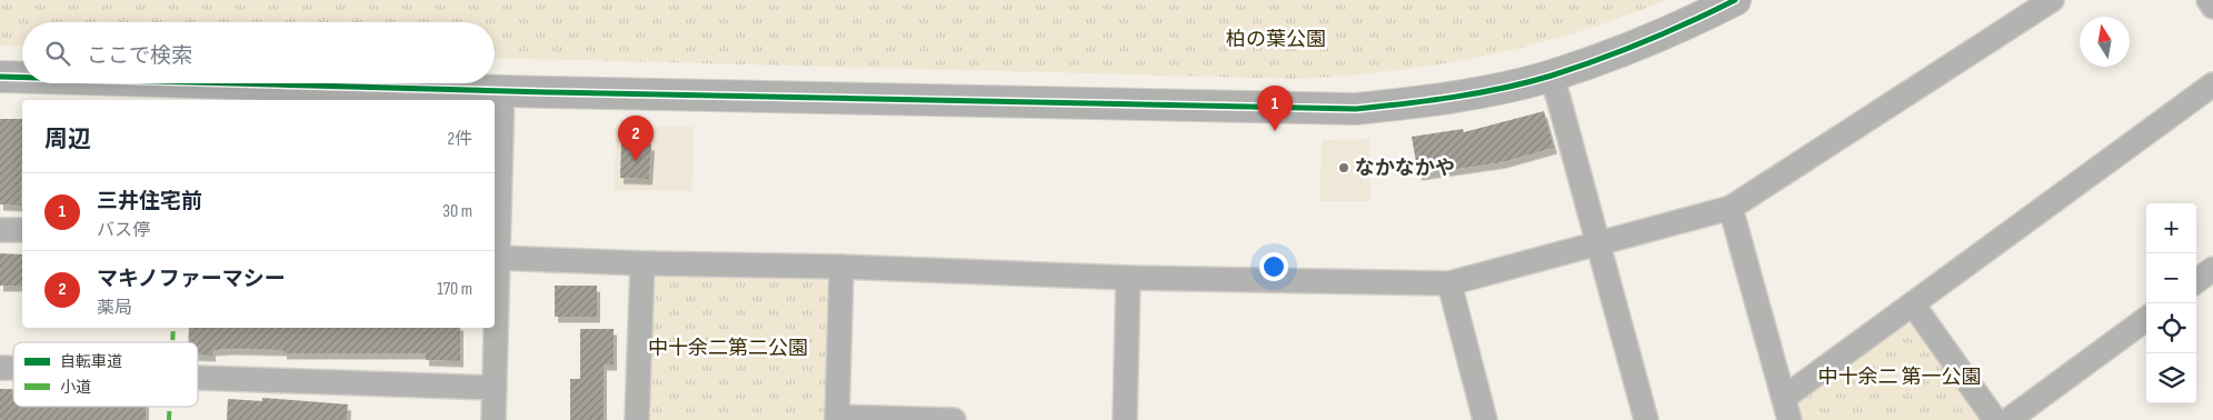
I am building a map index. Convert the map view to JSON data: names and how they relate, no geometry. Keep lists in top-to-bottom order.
{
  "parks": ["柏の葉公園", "中十余二第二公園", "中十余二 第一公園"],
  "places": ["なかなかや"],
  "legend": ["自転車道", "小道"],
  "north": "top",
  "page": {
    "search": "ここで検索",
    "pins": ["1", "2"],
    "heading": ["周辺", "2件"],
    "list": [
      {
        "mark": "1",
        "name": "三井住宅前",
        "note": "バス停",
        "value": "30 m"
      },
      {
        "mark": "2",
        "name": "マキノファーマシー",
        "note": "薬局",
        "value": "170 m"
      }
    ],
    "map_buttons": ["+", "−"]
  }
}
